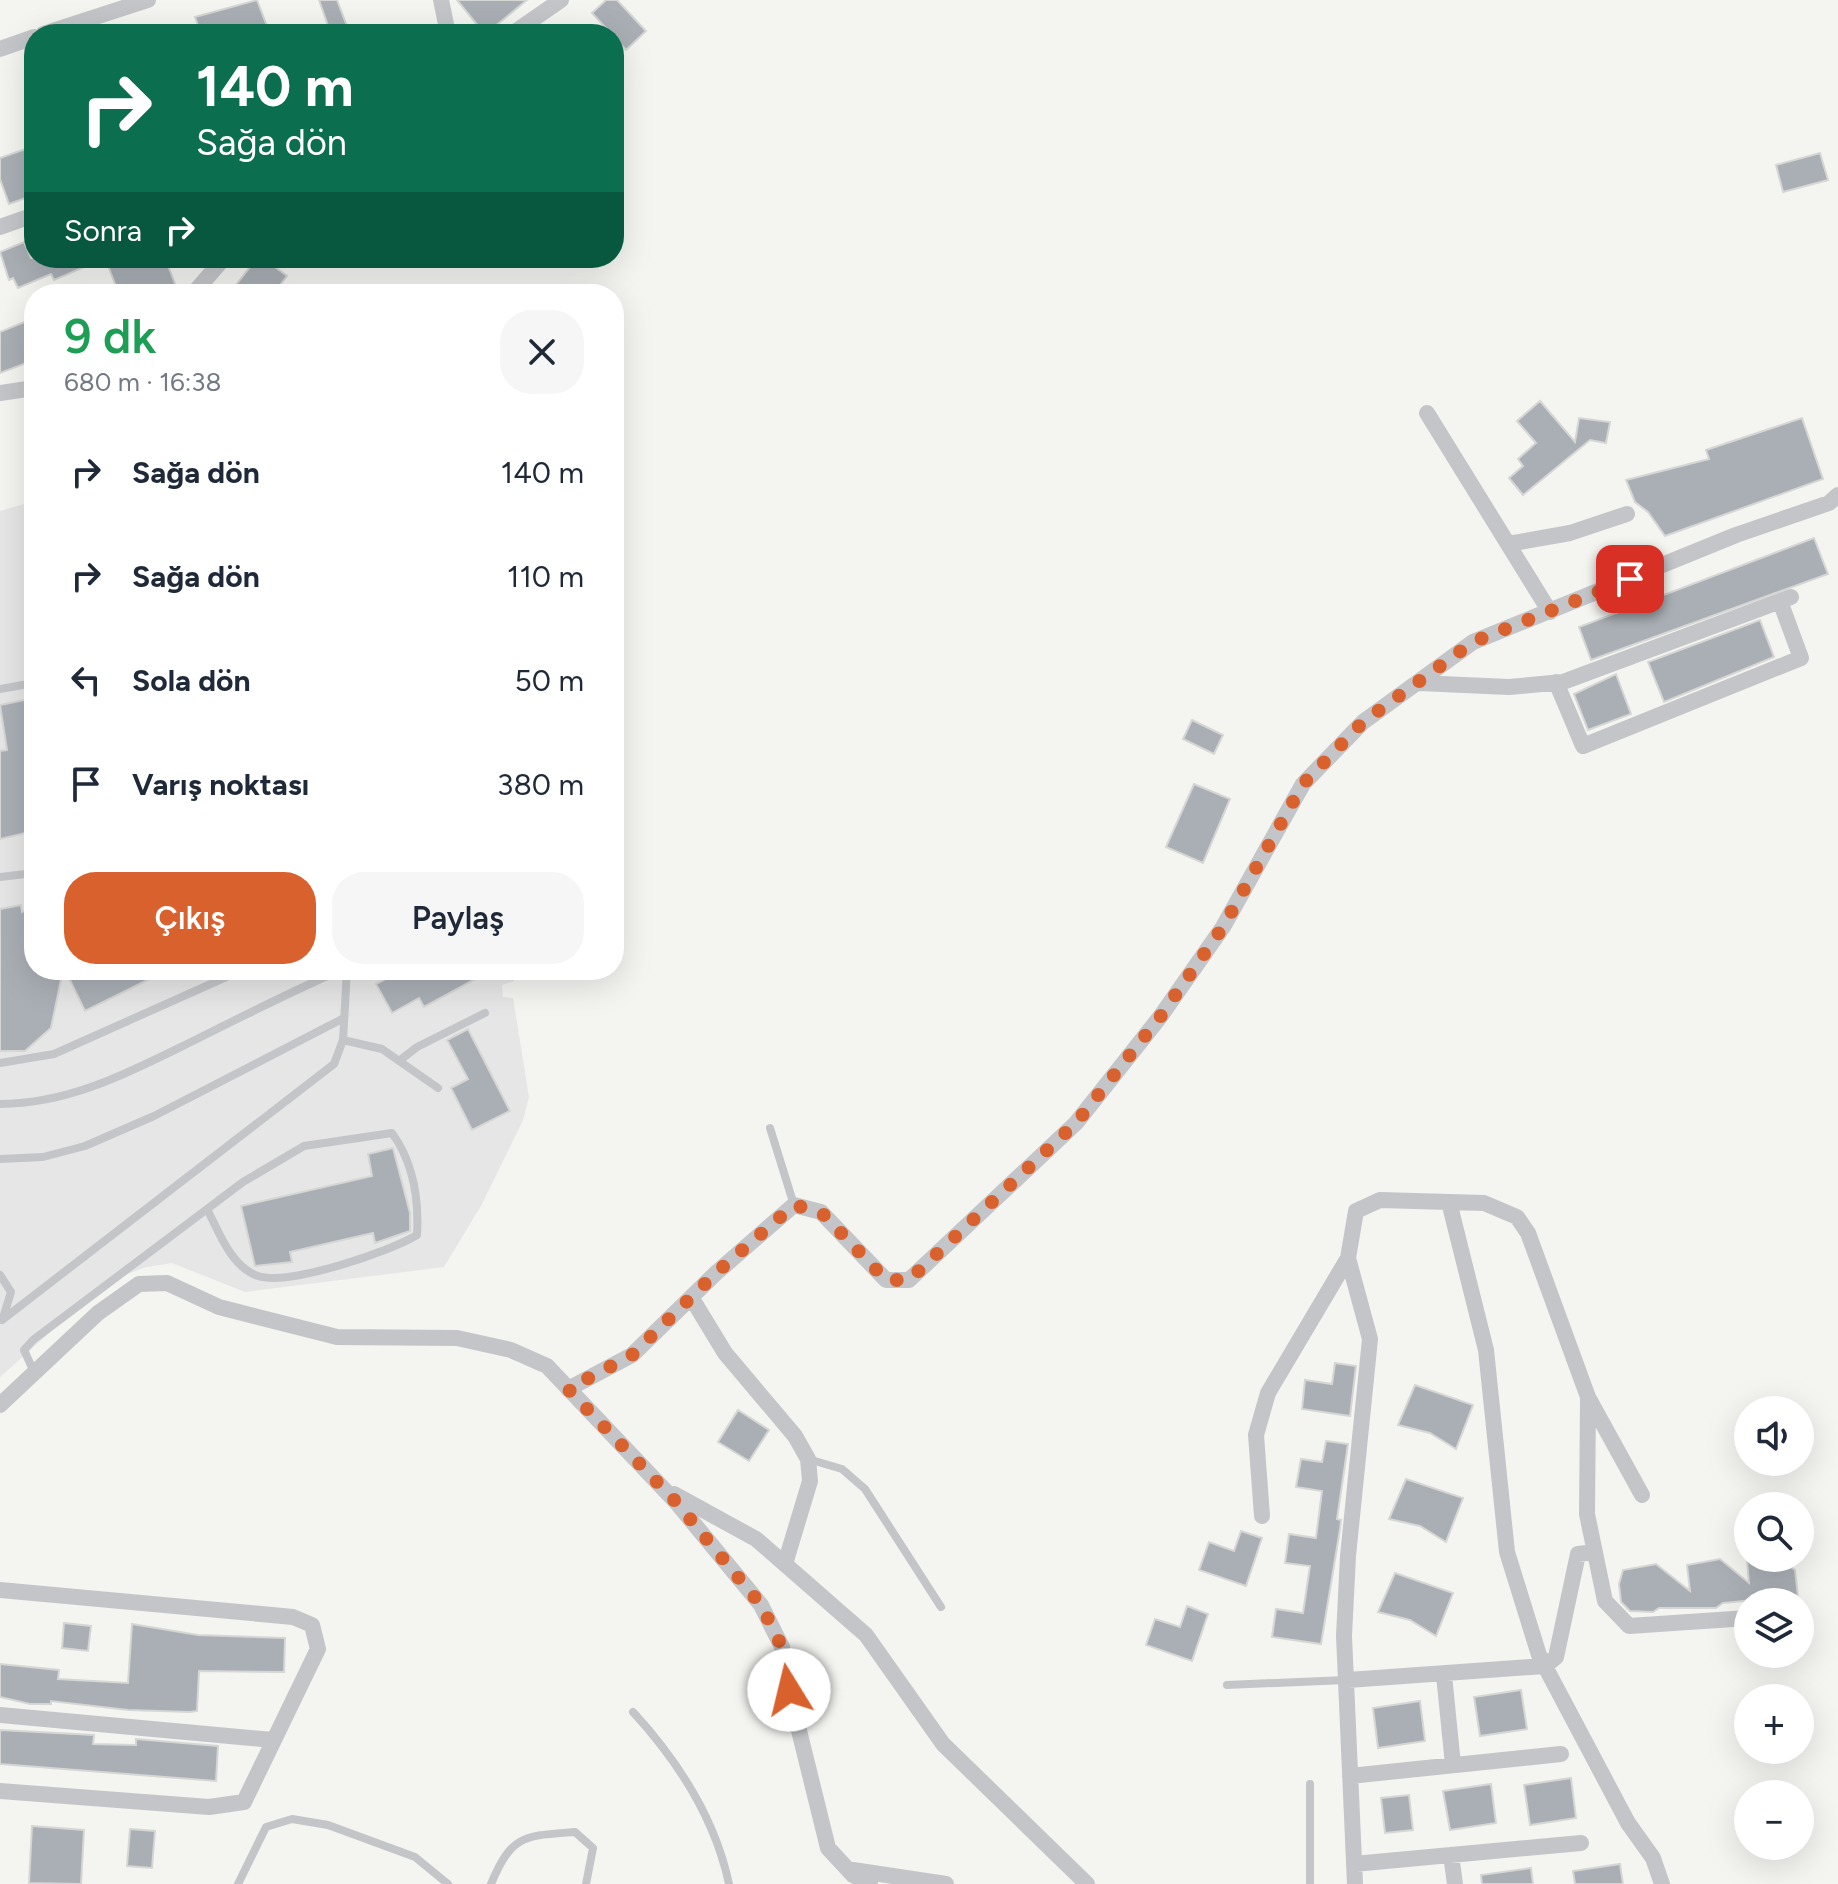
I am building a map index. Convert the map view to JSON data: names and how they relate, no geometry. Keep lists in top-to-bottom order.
{
  "page": {
    "turn": ["140 m", "Sağa dön"],
    "then": "Sonra",
    "heading": ["9 dk", "680 m · 16:38"],
    "list": [
      {
        "name": "Sağa dön",
        "value": "140 m"
      },
      {
        "name": "Sağa dön",
        "value": "110 m"
      },
      {
        "name": "Sola dön",
        "value": "50 m"
      },
      {
        "name": "Varış noktası",
        "value": "380 m"
      }
    ],
    "buttons": ["Çıkış", "Paylaş"],
    "map_buttons": ["+", "−"]
  }
}
